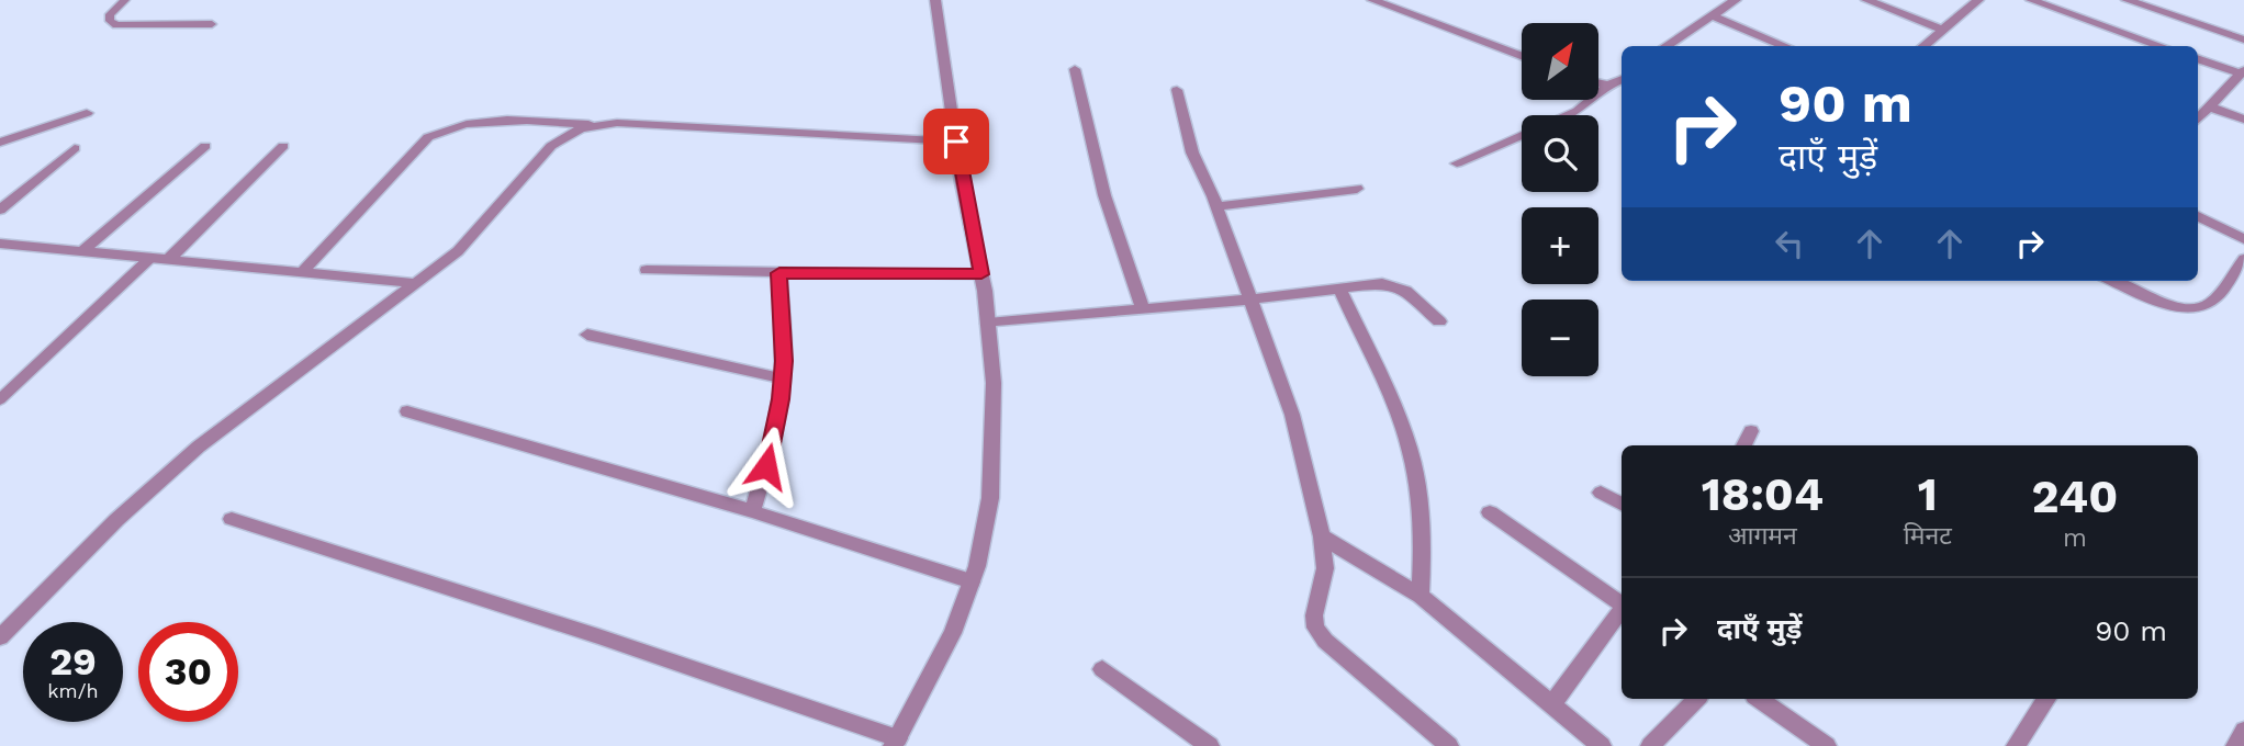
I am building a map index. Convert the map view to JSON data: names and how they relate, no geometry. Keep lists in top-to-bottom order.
{
  "north": "top right",
  "page": {
    "map_buttons": ["+", "−"],
    "turn": ["90 m", "दाएँ मुड़ें"],
    "eta": [
      "18:04",
      "आगमन",
      "1",
      "मिनट",
      "240",
      "m"
    ],
    "list": [
      {
        "name": "दाएँ मुड़ें",
        "value": "90 m"
      }
    ],
    "speed": "29 km/h",
    "limit": "30"
  }
}
